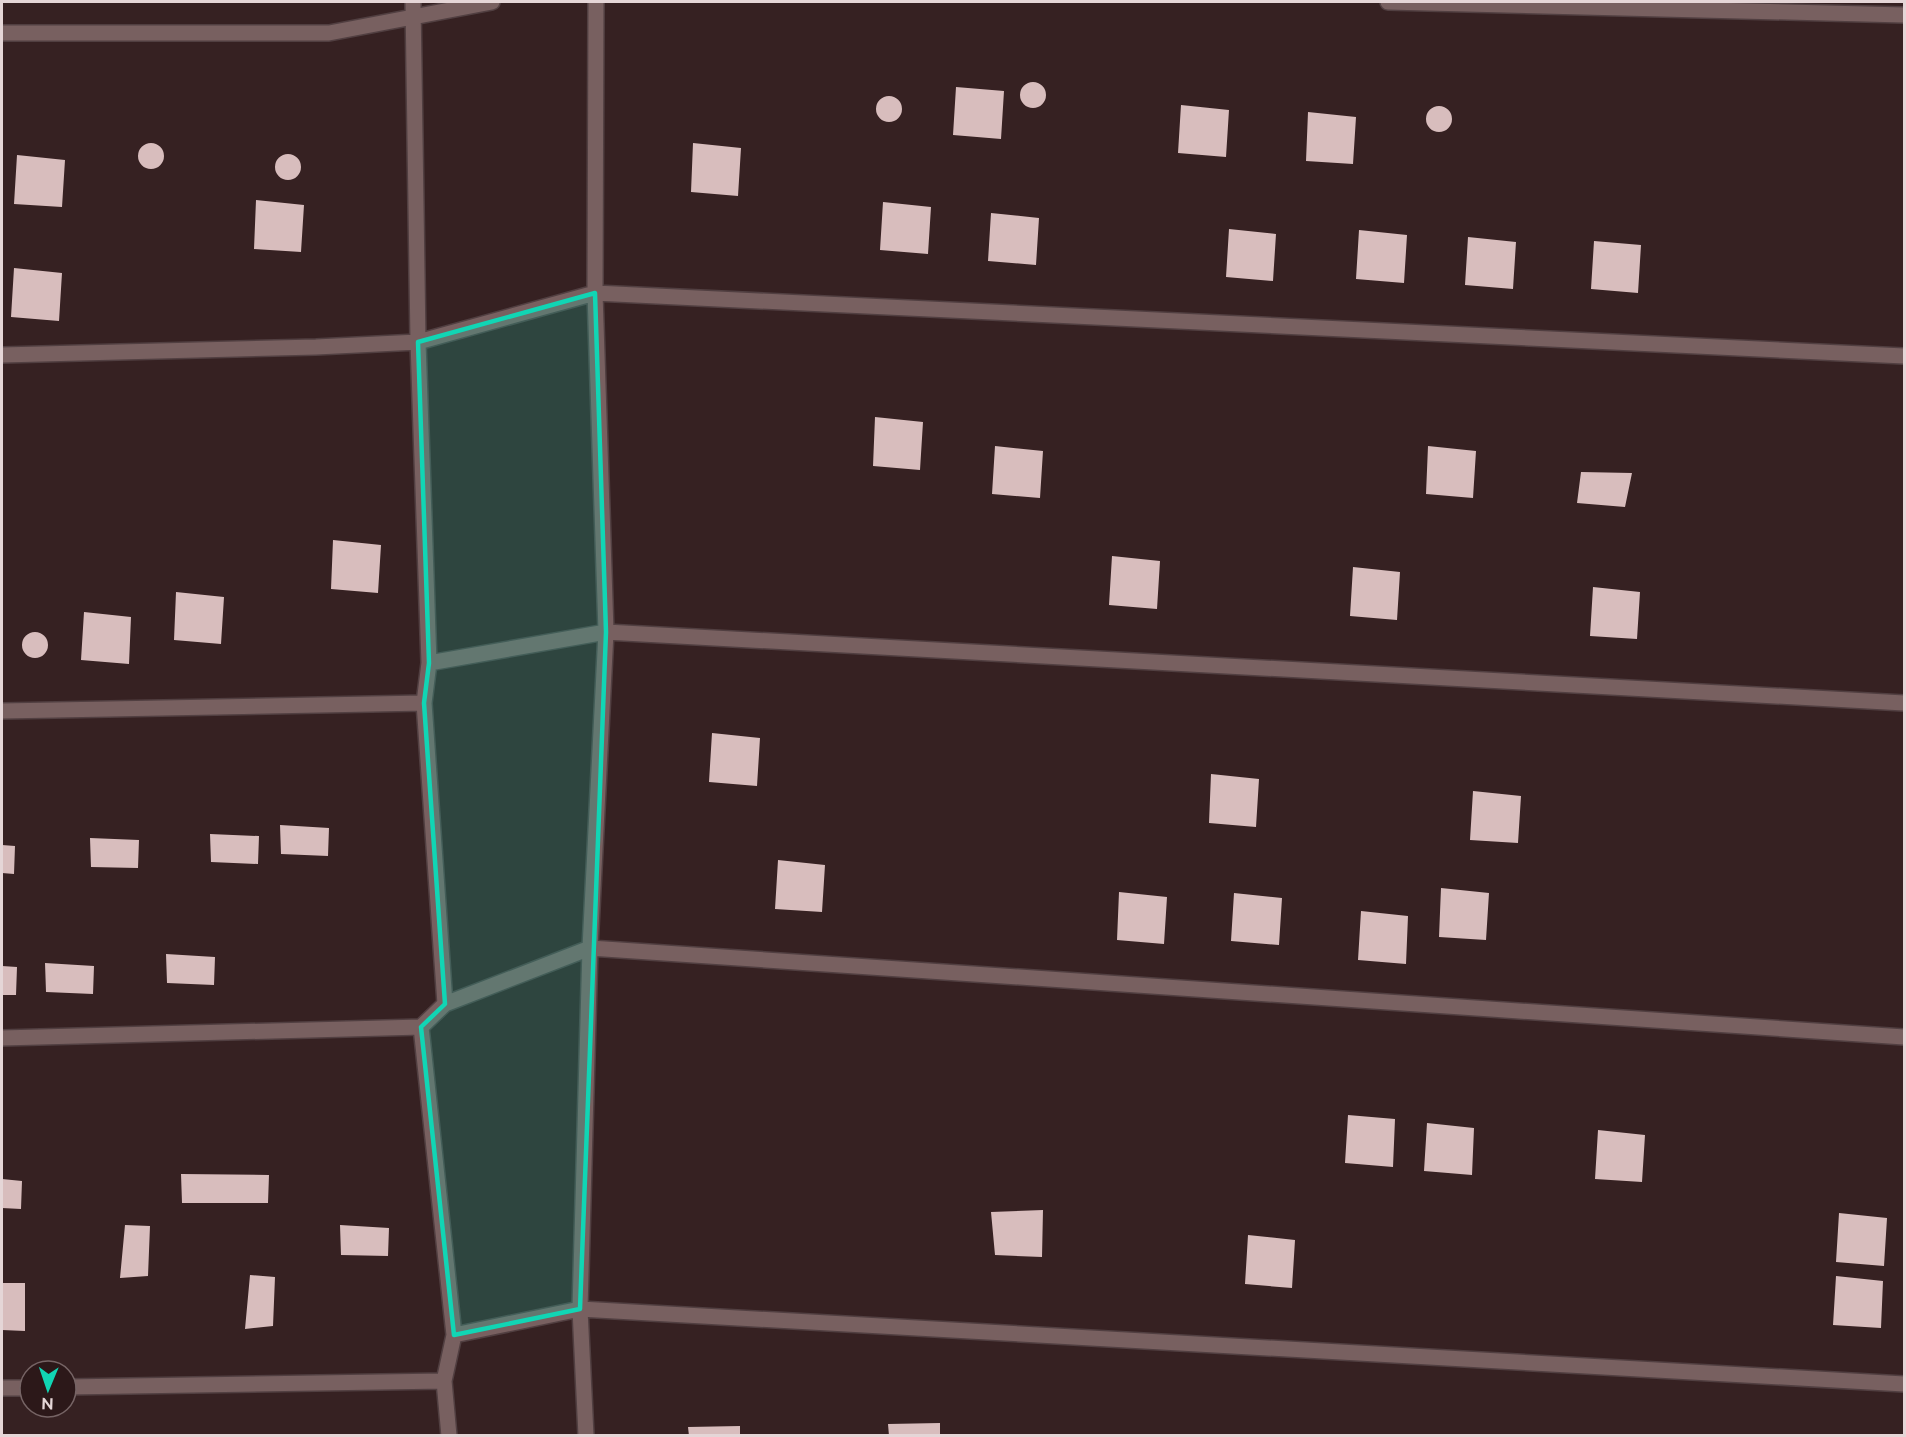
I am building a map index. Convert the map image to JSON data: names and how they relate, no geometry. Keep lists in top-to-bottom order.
{
  "north": "bottom"
}
